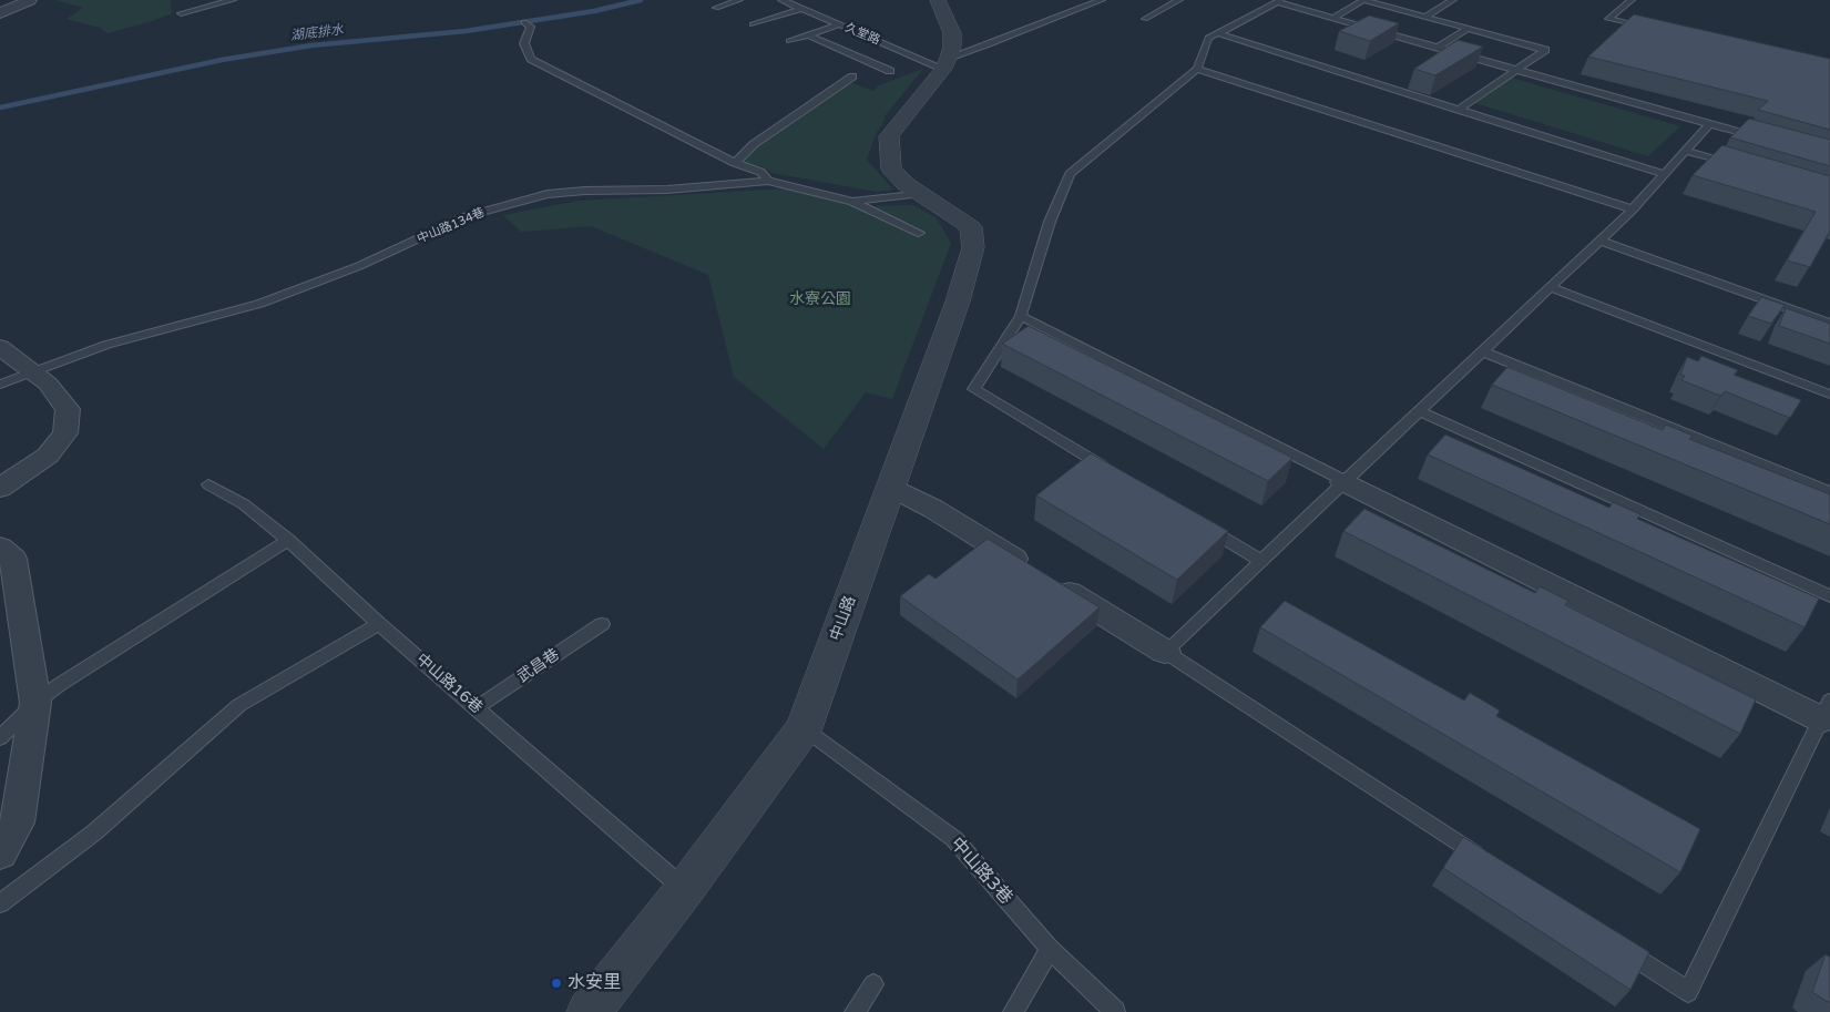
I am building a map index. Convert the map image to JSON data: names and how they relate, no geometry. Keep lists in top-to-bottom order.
{
  "streets": {
    "street": ["中山路"],
    "lane": [
      "久堂路",
      "中山路134巷",
      "武昌巷",
      "中山路16巷",
      "中山路3巷"
    ]
  },
  "crossings": [
    ["中山路134巷", "中山路"],
    ["中山路", "中山路16巷"],
    ["中山路", "中山路3巷"],
    ["武昌巷", "中山路16巷"]
  ],
  "water": ["湖底排水"],
  "parks": ["水寮公園"],
  "places": ["水安里"]
}
